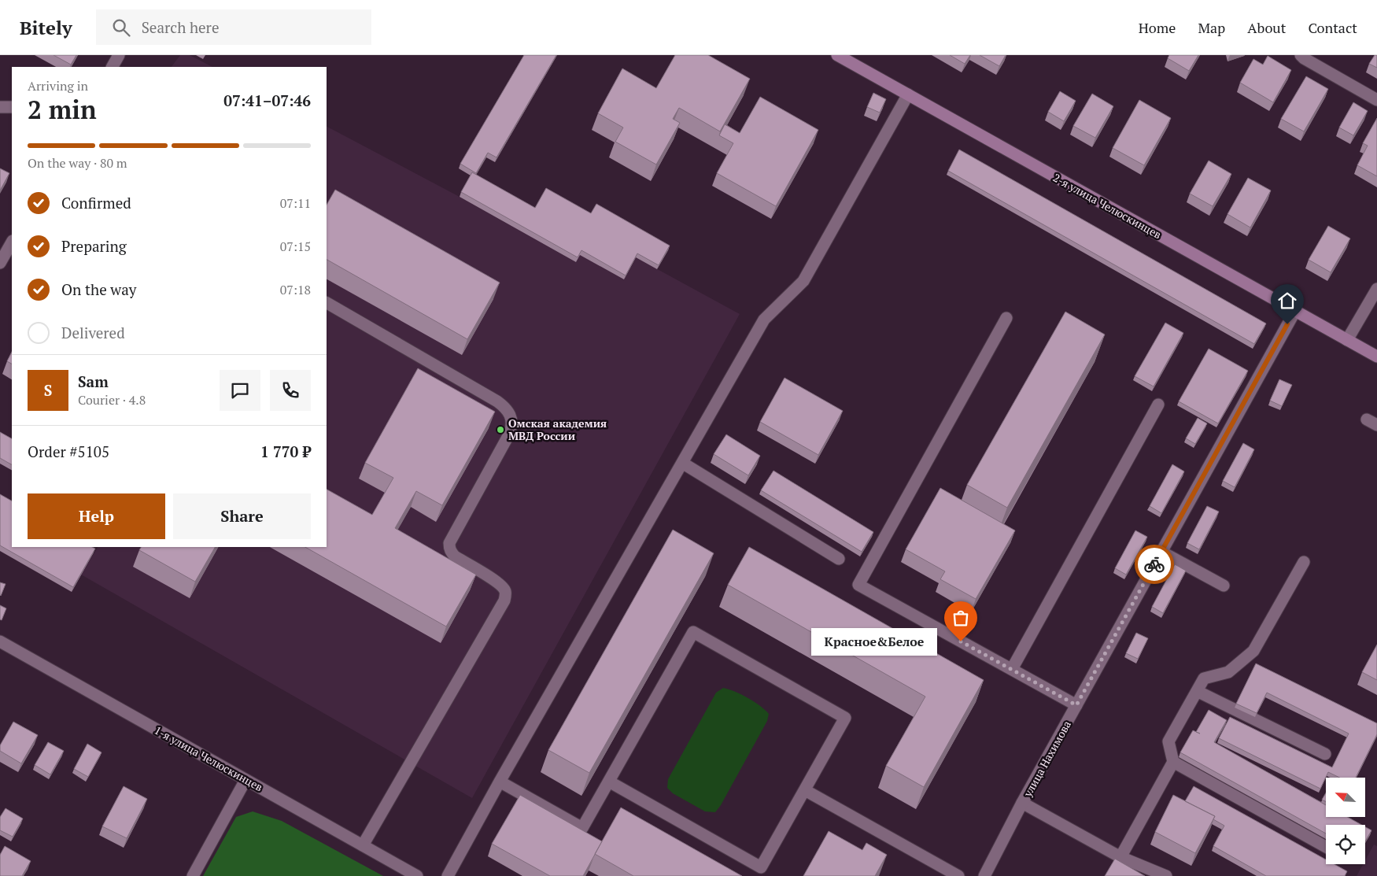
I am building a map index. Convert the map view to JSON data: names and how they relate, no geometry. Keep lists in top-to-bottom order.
{
  "streets": {
    "street": ["2-я улица Челюскинцев", "1-я улица Челюскинцев", "улица Нахимова"]
  },
  "crossings": [
    ["2-я улица Челюскинцев", "улица Нахимова"]
  ],
  "places": ["Омская академия МВД России", "Красное&Белое"],
  "north": "top left",
  "page": {
    "header": "Bitely",
    "search": "Search here",
    "nav": [
      "Home",
      "Map",
      "About",
      "Contact"
    ],
    "heading": ["2 min", "Arriving in", "07:41–07:46"],
    "panel": [
      "Sam",
      "Courier · 4.8",
      "Order #5105",
      "1 770 ₽"
    ],
    "bar": "On the way · 80 m",
    "list": [
      ["Confirmed", "07:11"],
      ["Preparing", "07:15"],
      ["On the way", "07:18"],
      "Delivered"
    ],
    "round": "S",
    "buttons": ["Help", "Share"],
    "bubble": "Красное&Белое"
  }
}
